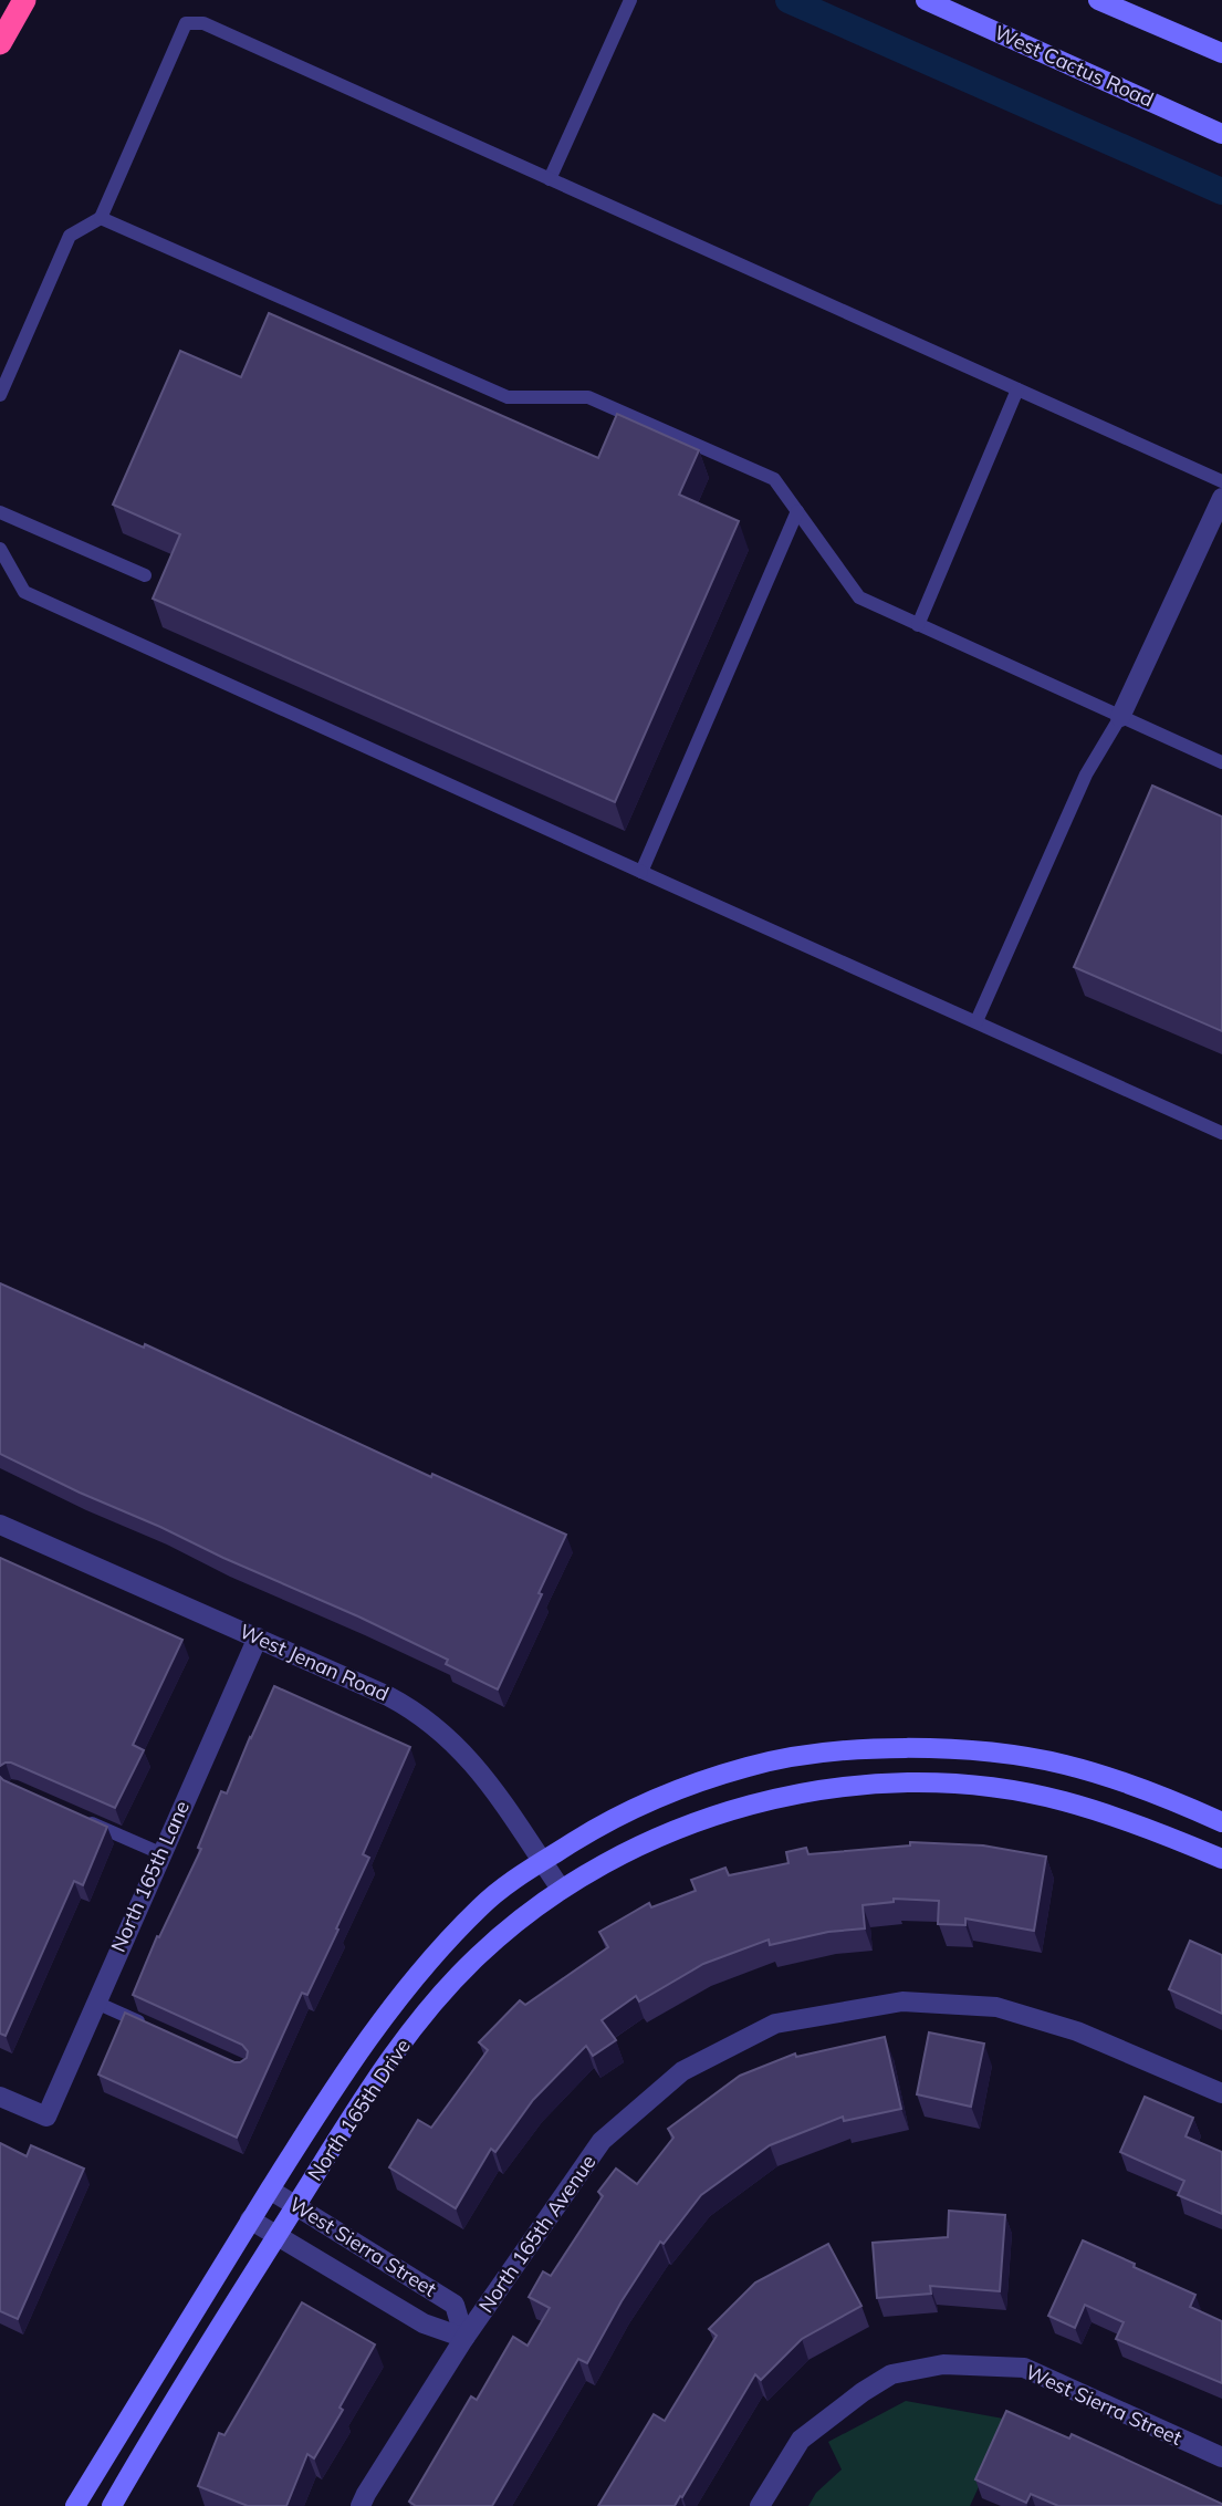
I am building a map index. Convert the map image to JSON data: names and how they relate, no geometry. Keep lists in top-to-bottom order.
{
  "streets": {
    "street": [
      "West Cactus Road",
      "West Jenan Road",
      "North 165th Lane",
      "North 165th Drive",
      "North 165th Avenue",
      "West Sierra Street"
    ]
  },
  "crossings": [
    ["West Jenan Road", "North 165th Lane"],
    ["West Jenan Road", "North 165th Drive"],
    ["North 165th Drive", "West Sierra Street"],
    ["North 165th Avenue", "West Sierra Street"]
  ]
}
